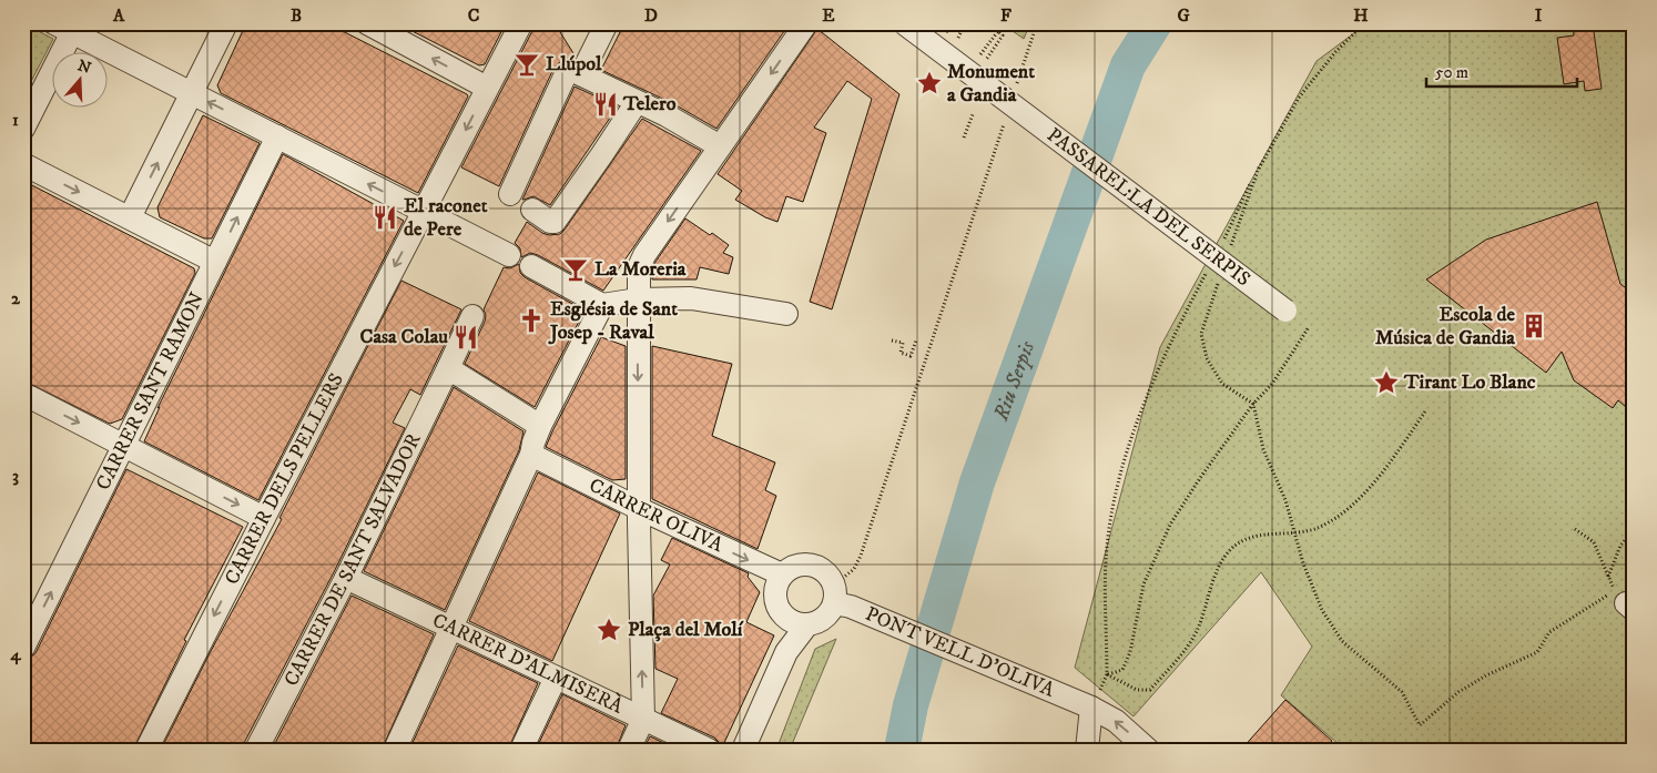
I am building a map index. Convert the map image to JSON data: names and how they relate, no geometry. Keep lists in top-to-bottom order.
{
  "streets": {
    "street": [
      "PASSAREL·LA DEL SERPIS",
      "CARRER SANT RAMON",
      "CARRER DELS PELLERS",
      "CARRER OLIVA",
      "CARRER DE SANT SALVADOR",
      "PONT VELL D’OLIVA",
      "CARRER D'ALMISERÀ"
    ]
  },
  "crossings": [
    ["CARRER OLIVA", "PONT VELL D’OLIVA"],
    ["CARRER DE SANT SALVADOR", "CARRER D'ALMISERÀ"]
  ],
  "one_way": ["CARRER DELS PELLERS", "CARRER OLIVA"],
  "water": ["Riu Serpis"],
  "places": {
    "bar": ["Llúpol", "La Moreria"],
    "place": ["Monument a Gandia", "Tirant Lo Blanc", "Plaça del Molí"],
    "restaurant": ["Telero", "El raconet de Pere", "Casa Colau"],
    "church": ["Església de Sant Josep - Raval"],
    "building": ["Escola de Música de Gandia"]
  },
  "scale_bar": "50 m",
  "north": "top",
  "grid": {
    "columns": [
      "A",
      "B",
      "C",
      "D",
      "E",
      "F",
      "G",
      "H",
      "I"
    ],
    "rows": [
      "1",
      "2",
      "3",
      "4"
    ]
  }
}
